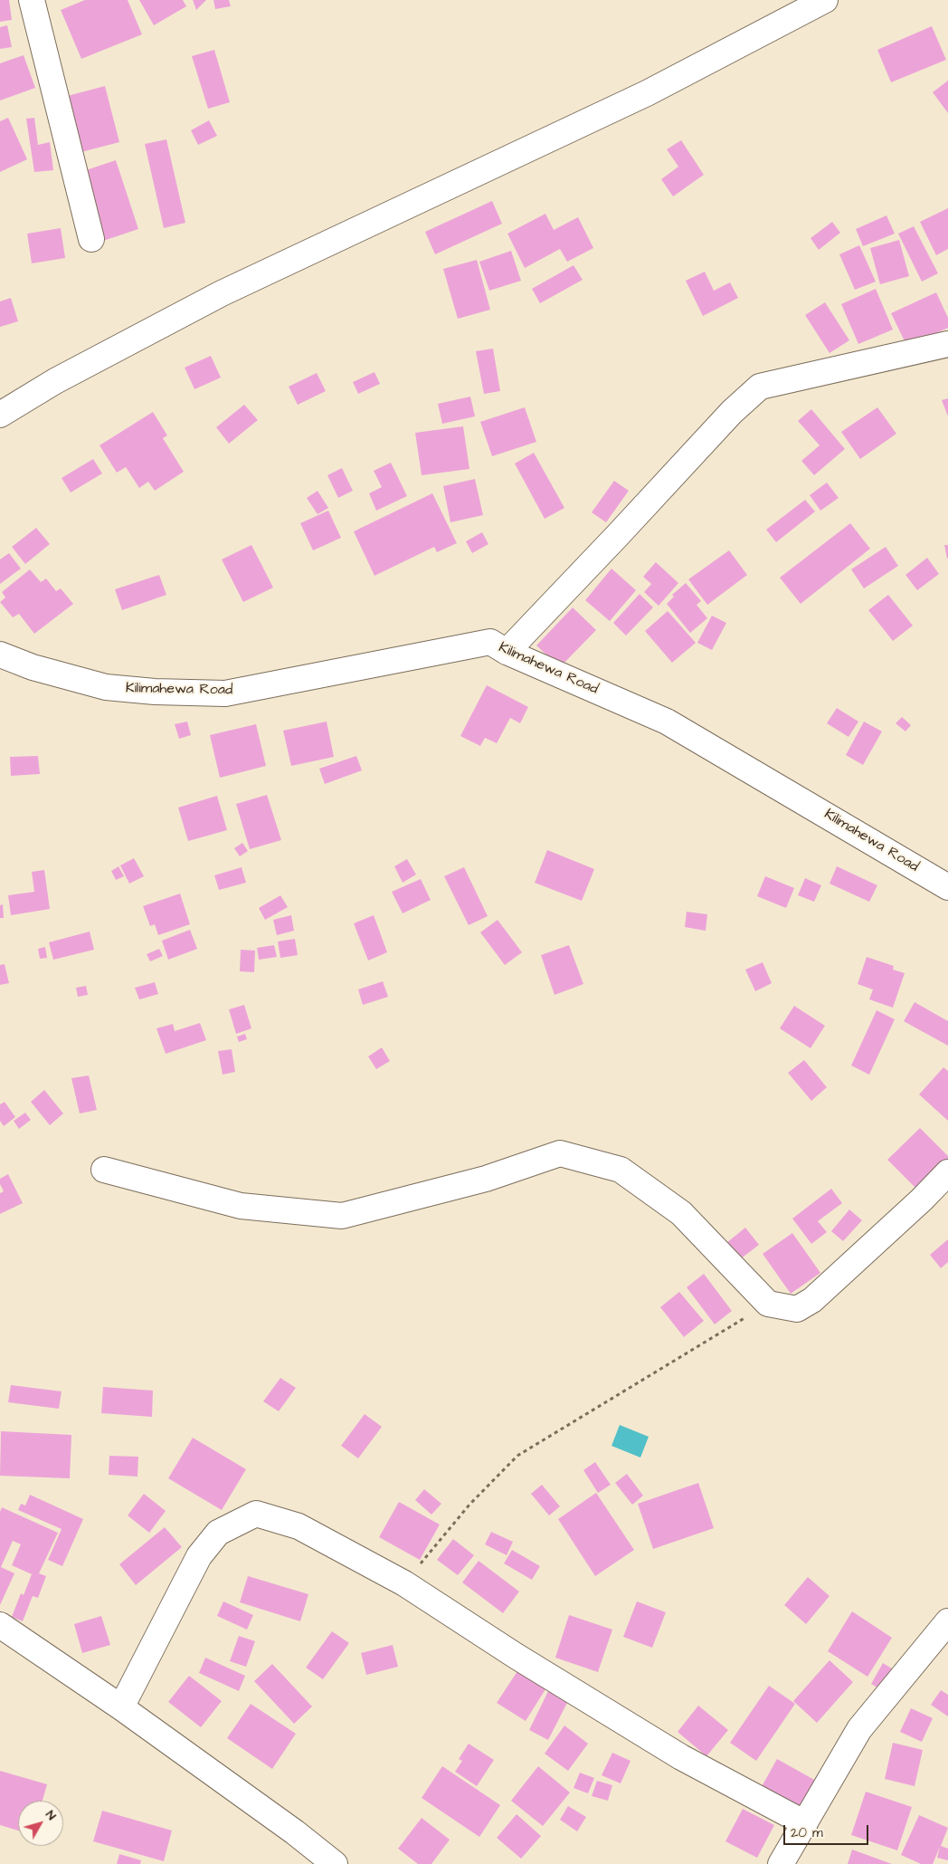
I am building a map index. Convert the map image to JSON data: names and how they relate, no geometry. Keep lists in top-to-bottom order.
{
  "streets": {
    "street": ["Kilimahewa Road"]
  },
  "scale_bar": "20 m",
  "north": "top right"
}
